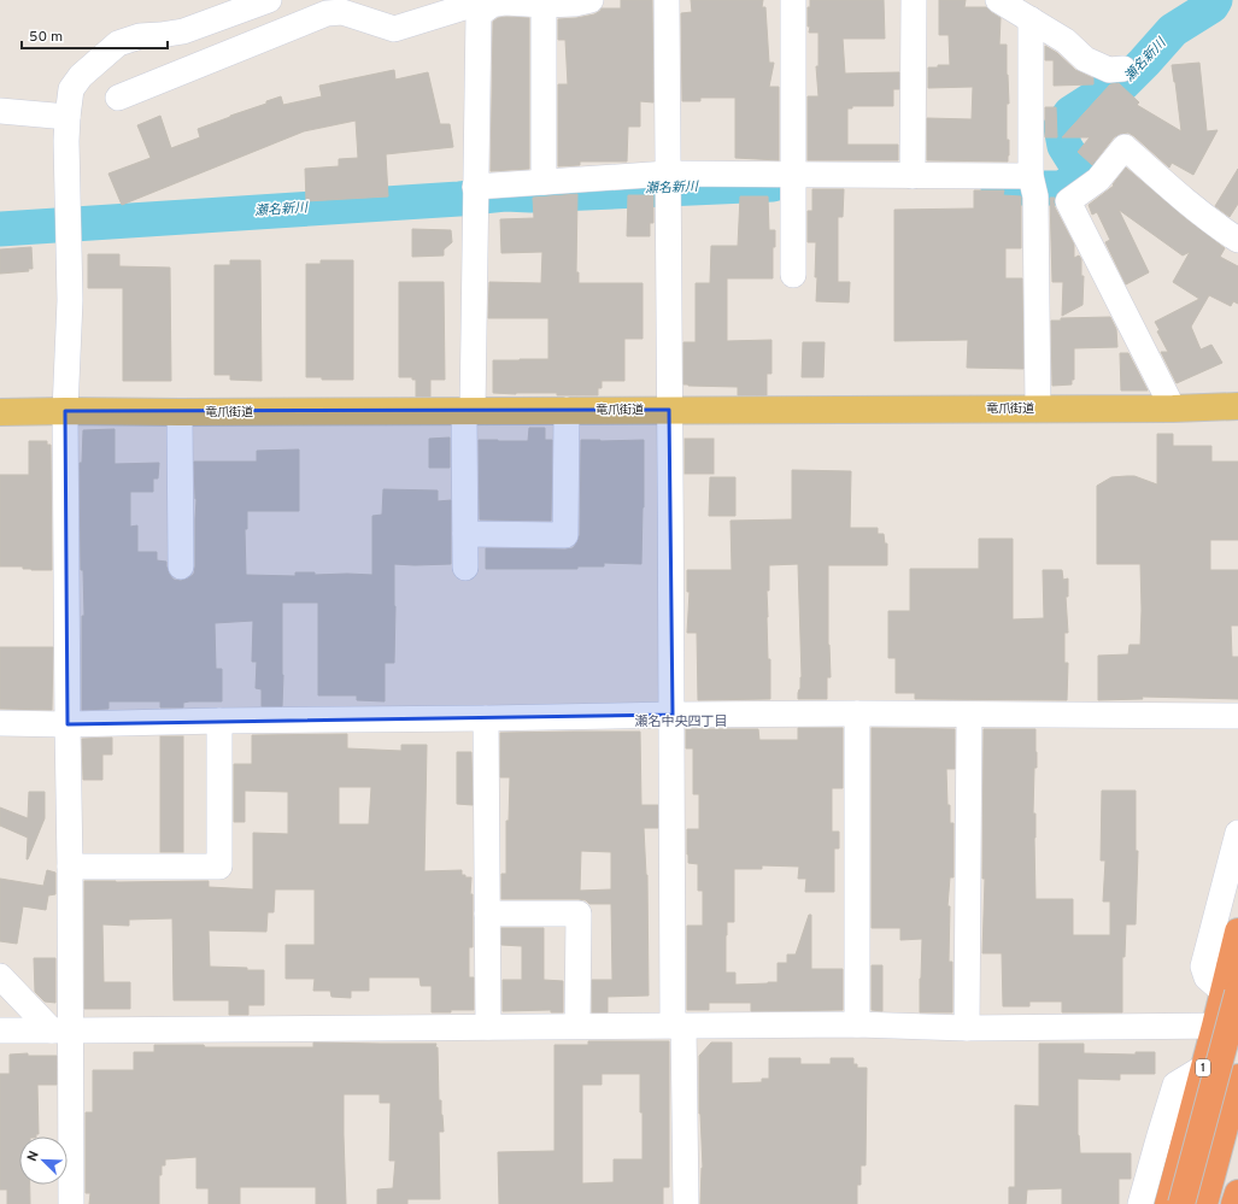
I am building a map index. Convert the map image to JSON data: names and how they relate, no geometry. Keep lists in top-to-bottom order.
{
  "streets": {
    "highway": ["1"],
    "main road": ["竜爪街道"]
  },
  "districts": ["瀬名中央四丁目"],
  "water": ["瀬名新川"],
  "scale_bar": "50 m",
  "north": "top left"
}
